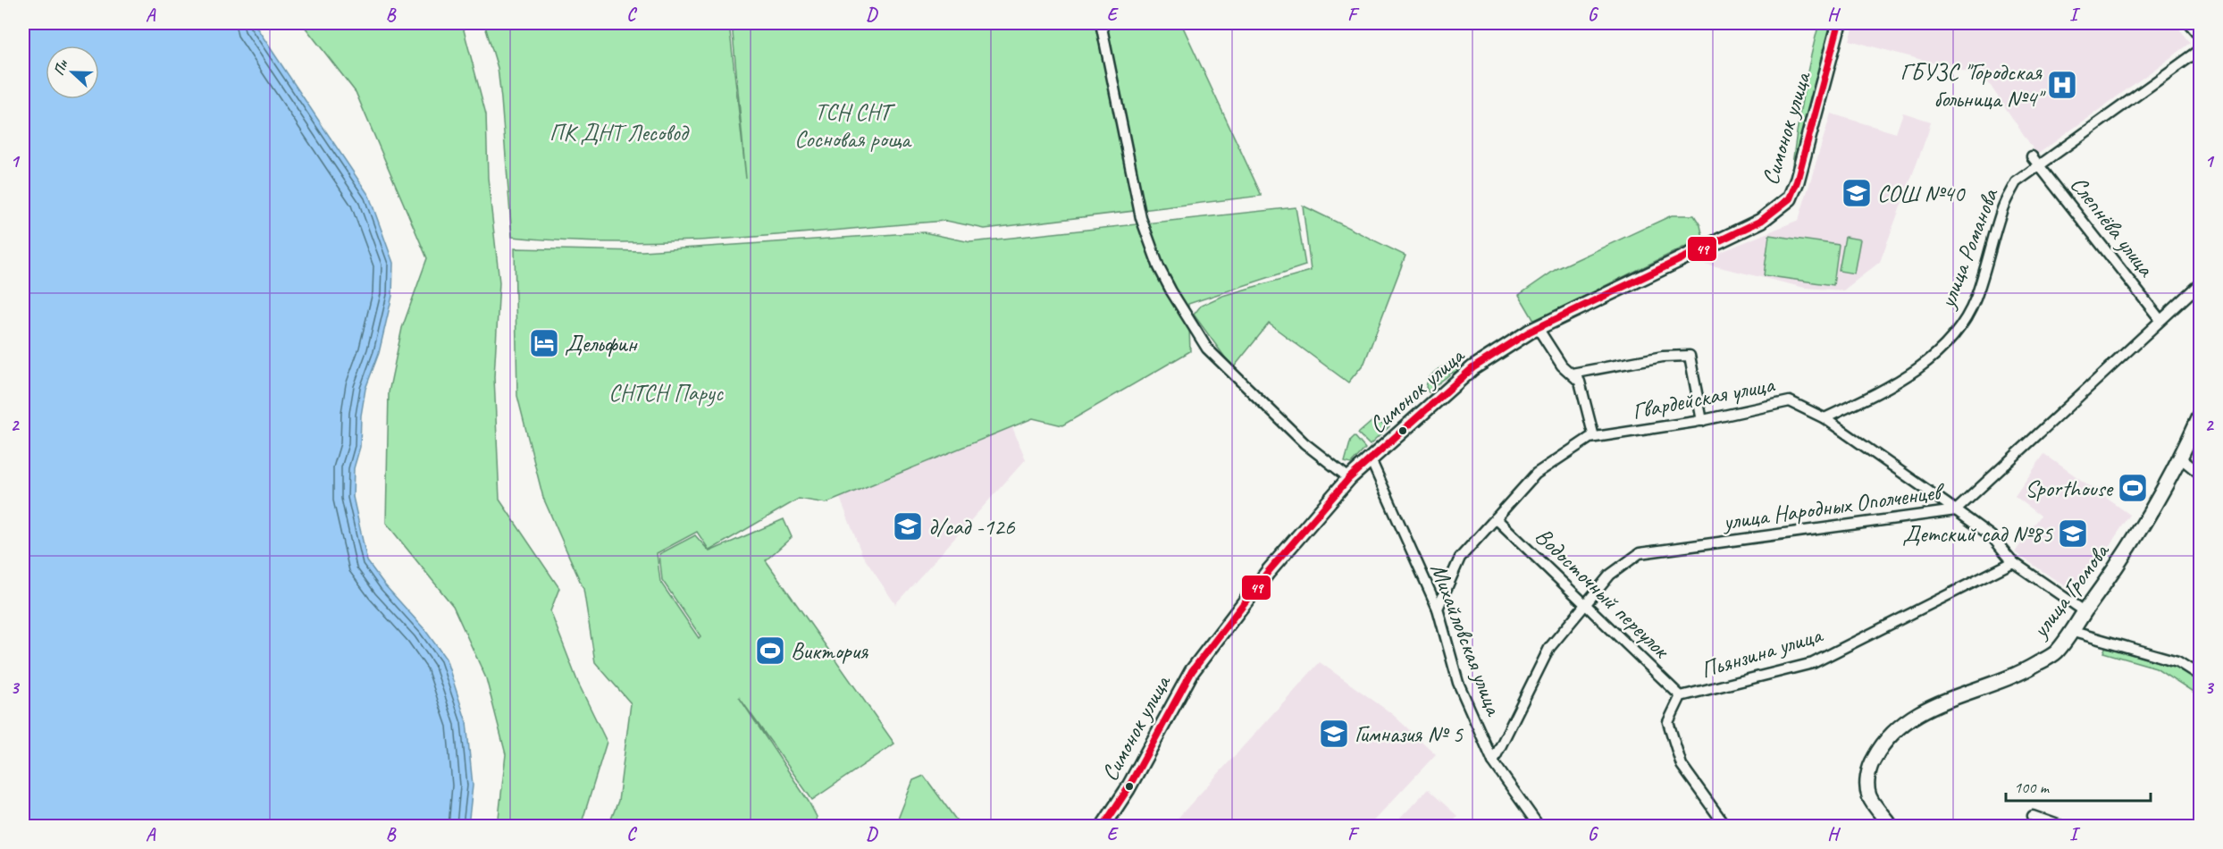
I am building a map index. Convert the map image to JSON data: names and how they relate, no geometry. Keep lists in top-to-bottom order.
{
  "streets": {
    "street": [
      "Симонок улица",
      "Слепнёва улица",
      "улица Романова",
      "Гвардейская улица",
      "улица Народных Ополченцев",
      "улица Громова",
      "Водосточный переулок",
      "Михайловская улица",
      "Пьянзина улица"
    ]
  },
  "crossings": [
    ["Симонок улица", "Михайловская улица"],
    ["Слепнёва улица", "улица Романова"],
    ["Слепнёва улица", "улица Народных Ополченцев"],
    ["улица Романова", "Гвардейская улица"],
    ["Гвардейская улица", "улица Народных Ополченцев"],
    ["Гвардейская улица", "улица Громова"],
    ["Гвардейская улица", "Водосточный переулок"],
    ["Гвардейская улица", "Михайловская улица"],
    ["Гвардейская улица", "Пьянзина улица"],
    ["улица Народных Ополченцев", "Водосточный переулок"],
    ["улица Народных Ополченцев", "Михайловская улица"],
    ["Водосточный переулок", "Пьянзина улица"]
  ],
  "parks": ["ТСН СНТ Сосновая роща", "ПК ДНТ Лесовод", "СНТСН Парус"],
  "places": {
    "hospital": ["ГБУЗС \"Городская больница №4\""],
    "school or university": [
      "СОШ №40",
      "д/сад -126",
      "Детский сад №85",
      "Гимназия № 5"
    ],
    "hotel": ["Дельфин"],
    "sports": ["Sporthouse", "Виктория"]
  },
  "lines": ["transit line 49"],
  "scale_bar": "100 m",
  "north": "left",
  "grid": {
    "columns": [
      "A",
      "B",
      "C",
      "D",
      "E",
      "F",
      "G",
      "H",
      "I"
    ],
    "rows": ["1", "2", "3"]
  }
}
